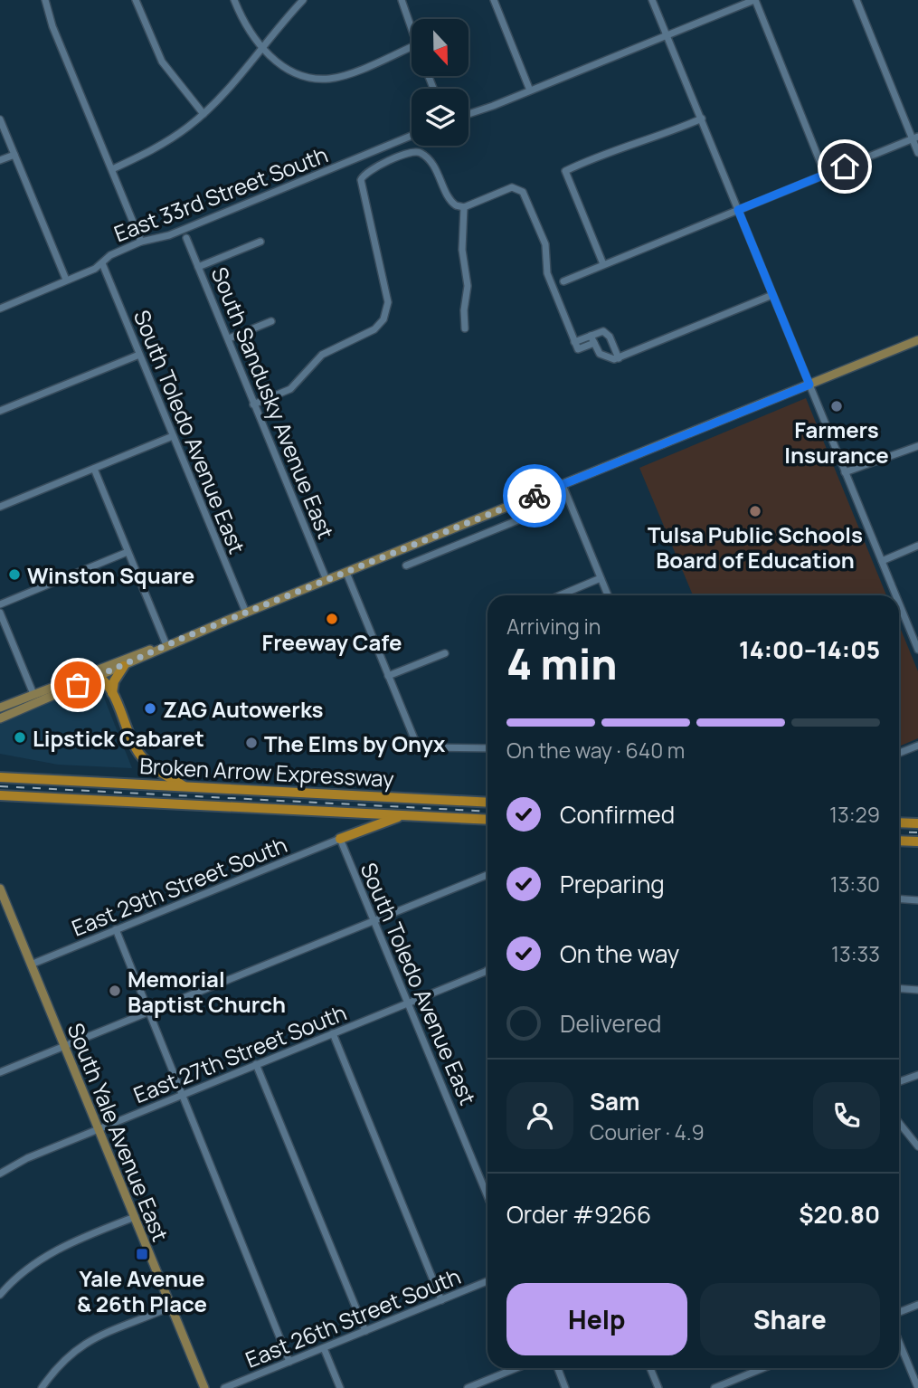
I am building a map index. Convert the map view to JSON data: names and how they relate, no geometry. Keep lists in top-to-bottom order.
{
  "streets": {
    "highway": ["Broken Arrow Expressway"],
    "main road": ["South Yale Avenue East"],
    "street": [
      "East 33rd Street South",
      "South Sandusky Avenue East",
      "South Toledo Avenue East",
      "East 29th Street South",
      "East 27th Street South",
      "East 26th Street South"
    ]
  },
  "crossings": [
    ["East 33rd Street South", "South Toledo Avenue East"],
    ["South Toledo Avenue East", "East 29th Street South"],
    ["South Toledo Avenue East", "East 27th Street South"],
    ["East 29th Street South", "South Yale Avenue East"],
    ["East 27th Street South", "South Yale Avenue East"]
  ],
  "places": {
    "other": [
      "Farmers Insurance",
      "Tulsa Public Schools Board of Education",
      "Winston Square",
      "Freeway Cafe",
      "ZAG Autowerks",
      "Lipstick Cabaret",
      "The Elms by Onyx",
      "Memorial Baptist Church"
    ],
    "transit": ["Yale Avenue & 26th Place"]
  },
  "north": "bottom",
  "page": {
    "heading": ["4 min", "Arriving in", "14:00–14:05"],
    "panel": [
      "Sam",
      "Courier · 4.9",
      "Order #9266",
      "$20.80"
    ],
    "bar": "On the way · 640 m",
    "list": [
      ["Confirmed", "13:29"],
      ["Preparing", "13:30"],
      ["On the way", "13:33"],
      "Delivered"
    ],
    "buttons": ["Help", "Share"]
  }
}
